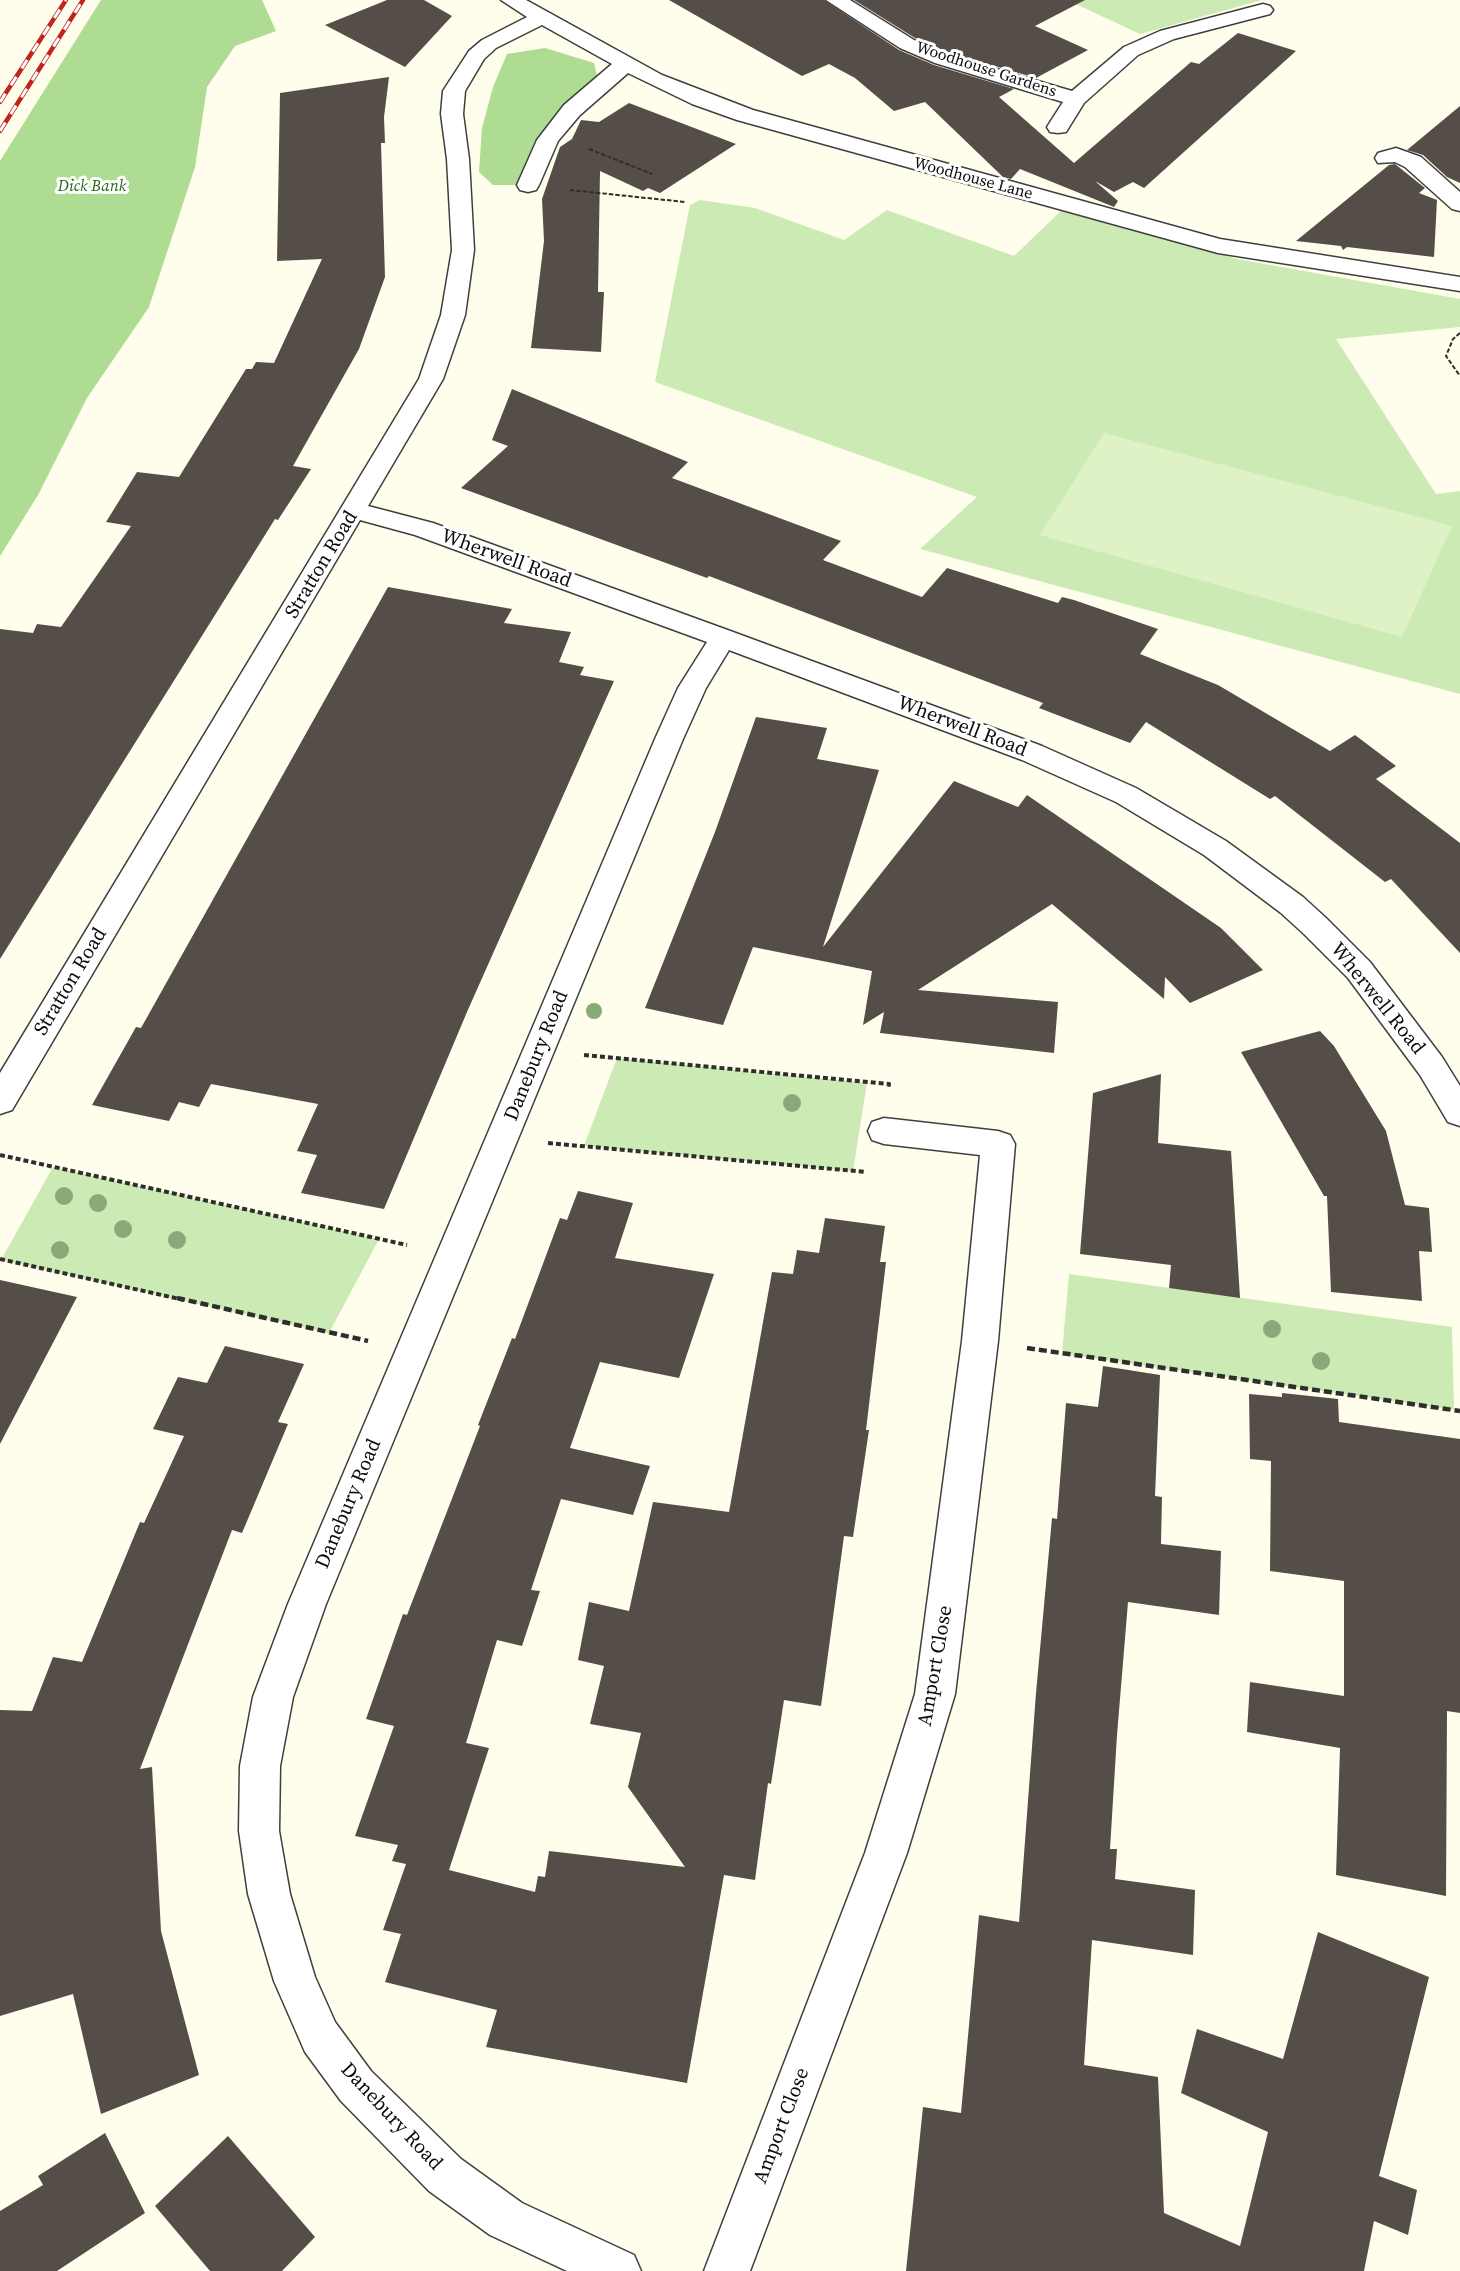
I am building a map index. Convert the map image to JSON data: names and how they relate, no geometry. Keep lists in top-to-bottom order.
{
  "streets": {
    "street": [
      "Woodhouse Gardens",
      "Woodhouse Lane",
      "Wherwell Road",
      "Stratton Road",
      "Danebury Road",
      "Amport Close"
    ]
  },
  "crossings": [
    ["Woodhouse Lane", "Stratton Road"],
    ["Wherwell Road", "Stratton Road"],
    ["Wherwell Road", "Danebury Road"]
  ],
  "parks": ["Dick Bank"]
}
